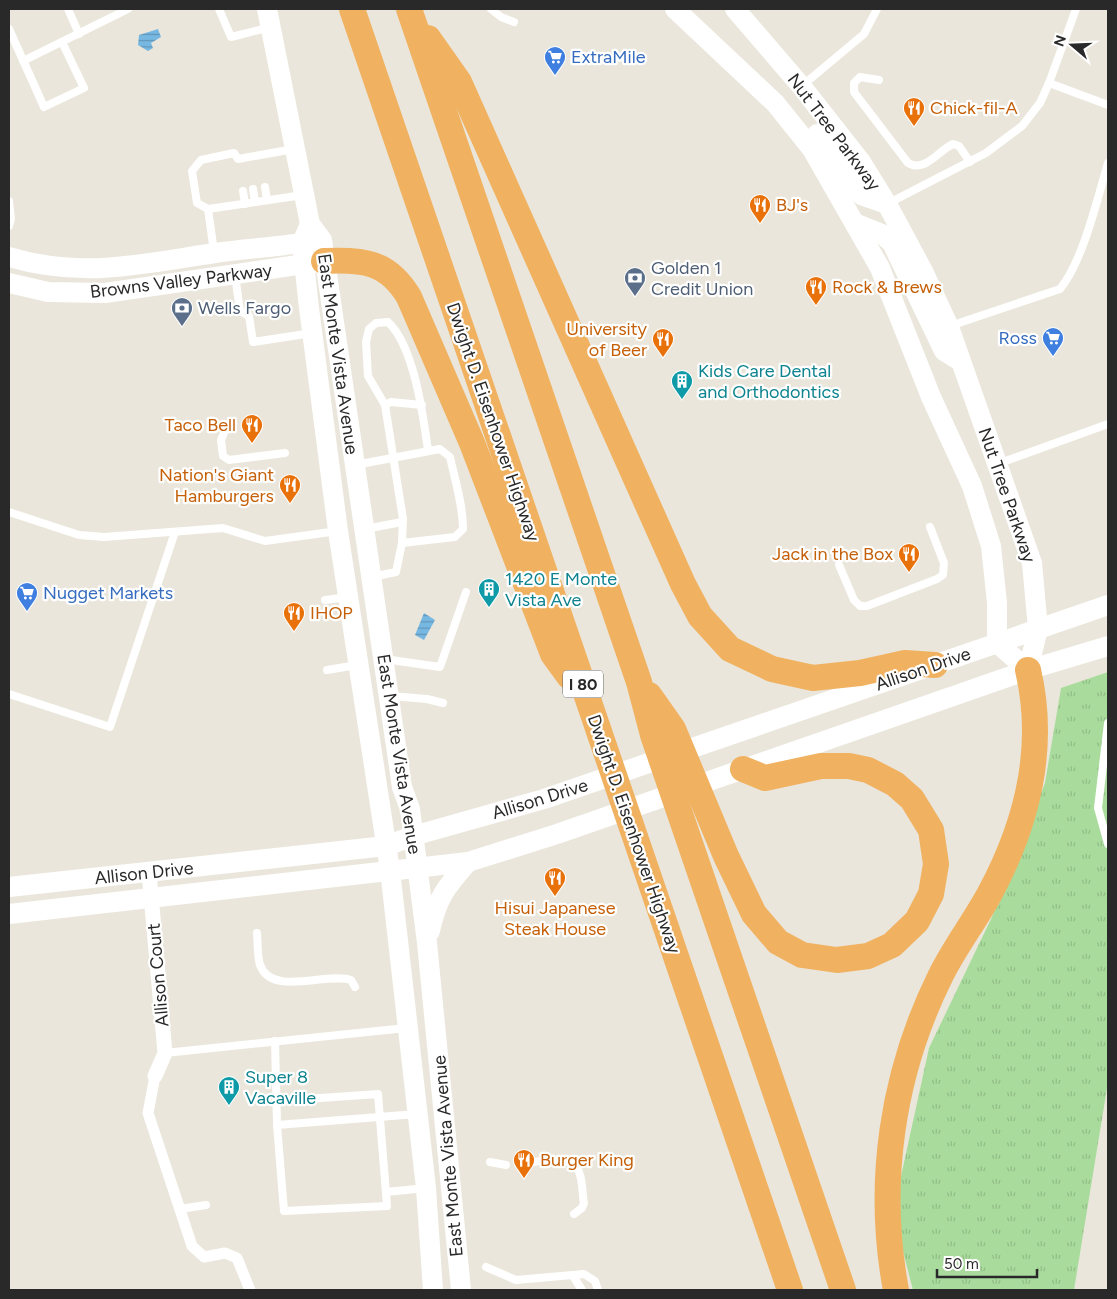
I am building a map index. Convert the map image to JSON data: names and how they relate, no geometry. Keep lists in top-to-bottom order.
{
  "streets": {
    "highway": ["Dwight D. Eisenhower Highway", "I 80"],
    "main road": [
      "Nut Tree Parkway",
      "Browns Valley Parkway",
      "East Monte Vista Avenue",
      "Allison Drive"
    ],
    "street": ["Allison Court"]
  },
  "crossings": [
    ["Nut Tree Parkway", "Allison Drive"],
    ["Browns Valley Parkway", "East Monte Vista Avenue"],
    ["East Monte Vista Avenue", "Allison Drive"],
    ["Allison Drive", "Allison Court"]
  ],
  "places": {
    "supermarket": ["ExtraMile", "Ross", "Nugget Markets"],
    "restaurant": [
      "Chick-fil-A",
      "BJ's",
      "Rock & Brews",
      "University of Beer",
      "Taco Bell",
      "Nation's Giant Hamburgers",
      "Jack in the Box",
      "IHOP",
      "Hisui Japanese Steak House",
      "Burger King"
    ],
    "bank": ["Golden 1 Credit Union", "Wells Fargo"],
    "building": ["Kids Care Dental and Orthodontics", "1420 E Monte Vista Ave", "Super 8 Vacaville"]
  },
  "scale_bar": "50 m",
  "north": "left"
}
